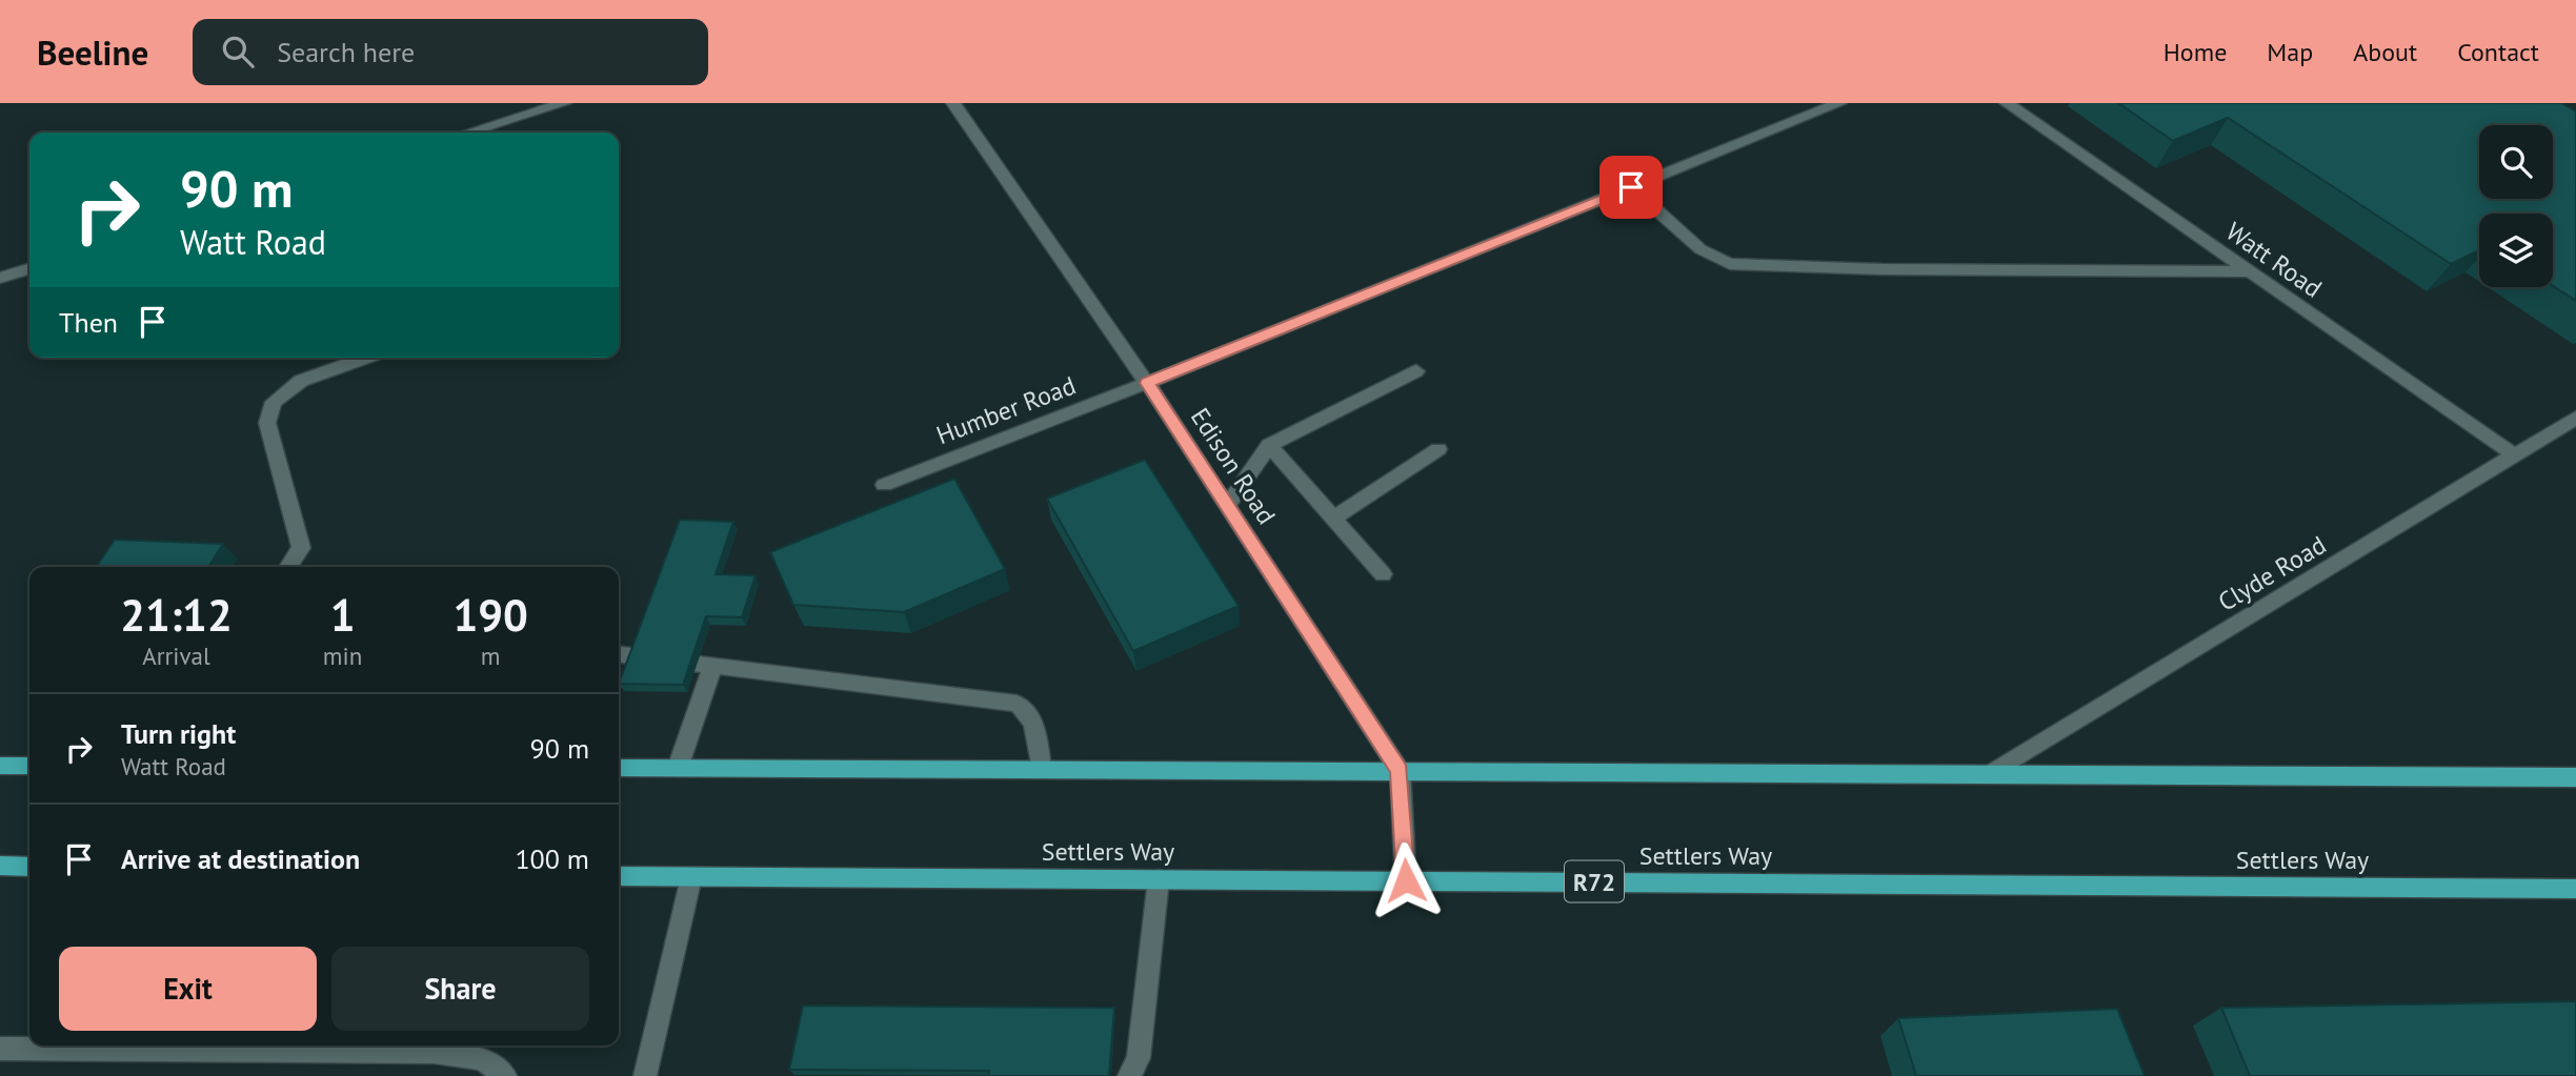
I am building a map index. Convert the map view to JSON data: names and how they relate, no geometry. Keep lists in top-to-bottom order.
{
  "streets": {
    "main road": ["Settlers Way", "R72"],
    "street": [
      "Watt Road",
      "Humber Road",
      "Edison Road",
      "Clyde Road"
    ]
  },
  "crossings": [
    ["Watt Road", "Clyde Road"],
    ["Humber Road", "Edison Road"],
    ["Edison Road", "Settlers Way"]
  ],
  "page": {
    "header": "Beeline",
    "search": "Search here",
    "nav": [
      "Home",
      "Map",
      "About",
      "Contact"
    ],
    "turn": ["90 m", "Watt Road"],
    "then": "Then",
    "eta": [
      "21:12",
      "Arrival",
      "1",
      "min",
      "190",
      "m"
    ],
    "list": [
      {
        "name": "Turn right",
        "note": "Watt Road",
        "value": "90 m"
      },
      {
        "name": "Arrive at destination",
        "value": "100 m"
      }
    ],
    "buttons": ["Exit", "Share"]
  }
}
